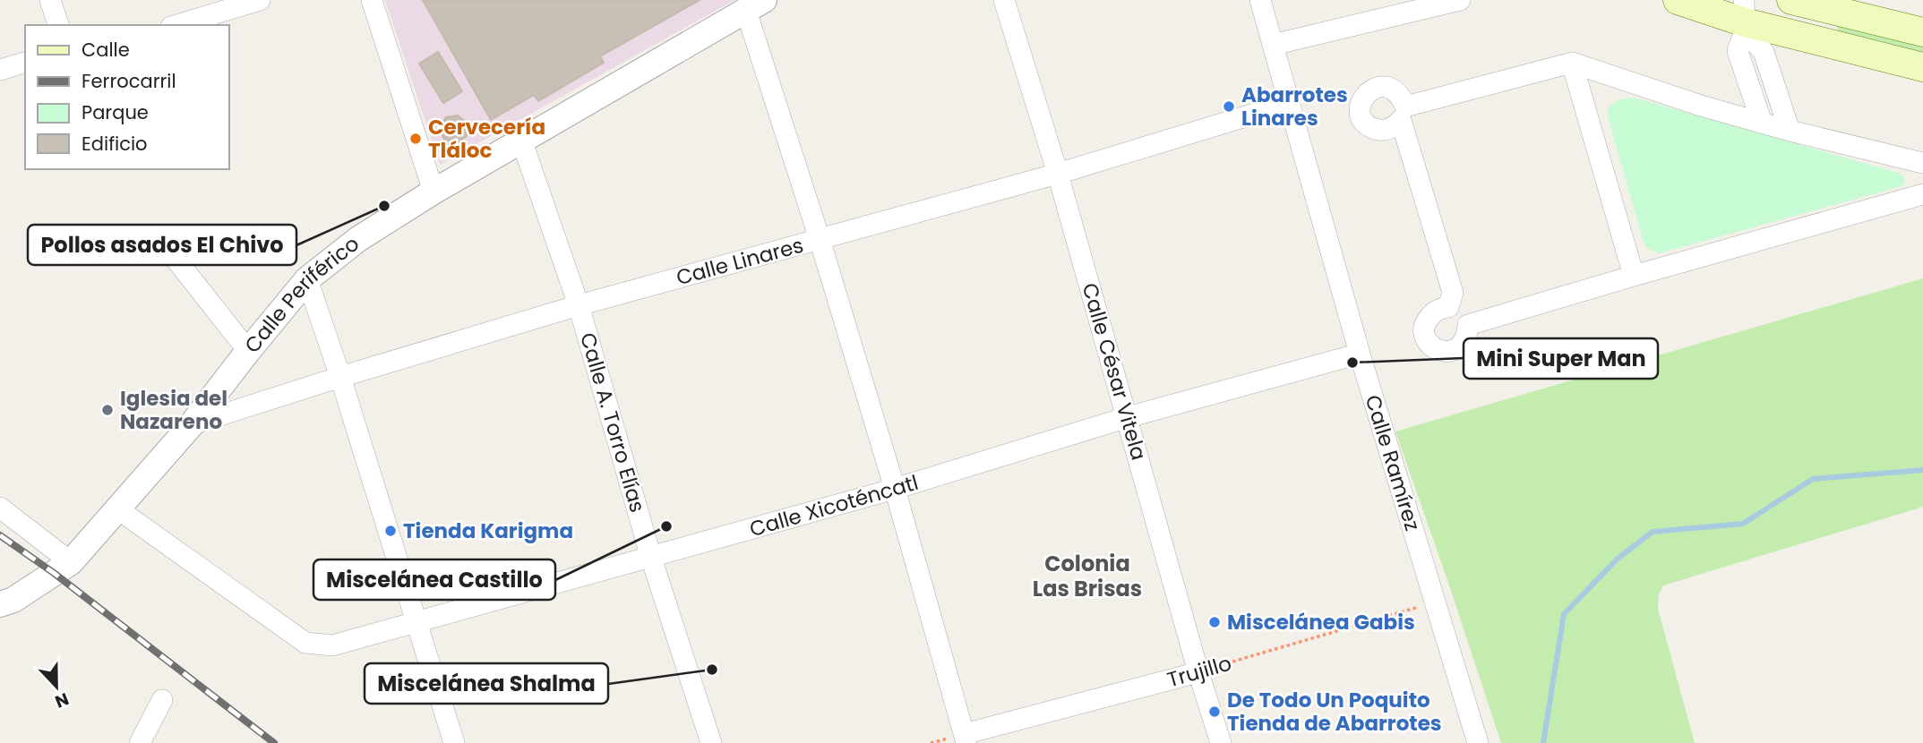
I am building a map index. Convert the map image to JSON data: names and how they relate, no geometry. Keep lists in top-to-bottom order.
{
  "streets": {
    "street": [
      "Calle Linares",
      "Calle Periférico",
      "Calle César Vitela",
      "Calle A. Torro Elías",
      "Calle Ramírez",
      "Calle Xicoténcatl",
      "Trujillo"
    ]
  },
  "crossings": [
    ["Calle Linares", "Calle Periférico"],
    ["Calle Linares", "Calle César Vitela"],
    ["Calle Linares", "Calle A. Torro Elías"],
    ["Calle Linares", "Calle Ramírez"],
    ["Calle Periférico", "Calle A. Torro Elías"],
    ["Calle Periférico", "Calle Xicoténcatl"],
    ["Calle César Vitela", "Calle Xicoténcatl"],
    ["Calle César Vitela", "Trujillo"],
    ["Calle A. Torro Elías", "Calle Xicoténcatl"],
    ["Calle Ramírez", "Calle Xicoténcatl"],
    ["Calle Ramírez", "Trujillo"]
  ],
  "districts": ["Colonia Las Brisas"],
  "places": [
    "Abarrotes Linares",
    "Cervecería Tláloc",
    "Pollos asados El Chivo",
    "Mini Super Man",
    "Iglesia del Nazareno",
    "Miscelánea Castillo",
    "Tienda Karigma",
    "Miscelánea Gabis",
    "Miscelánea Shalma",
    "De Todo Un Poquito Tienda de Abarrotes"
  ],
  "legend": [
    "Calle",
    "Ferrocarril",
    "Parque",
    "Edificio"
  ],
  "north": "bottom"
}
